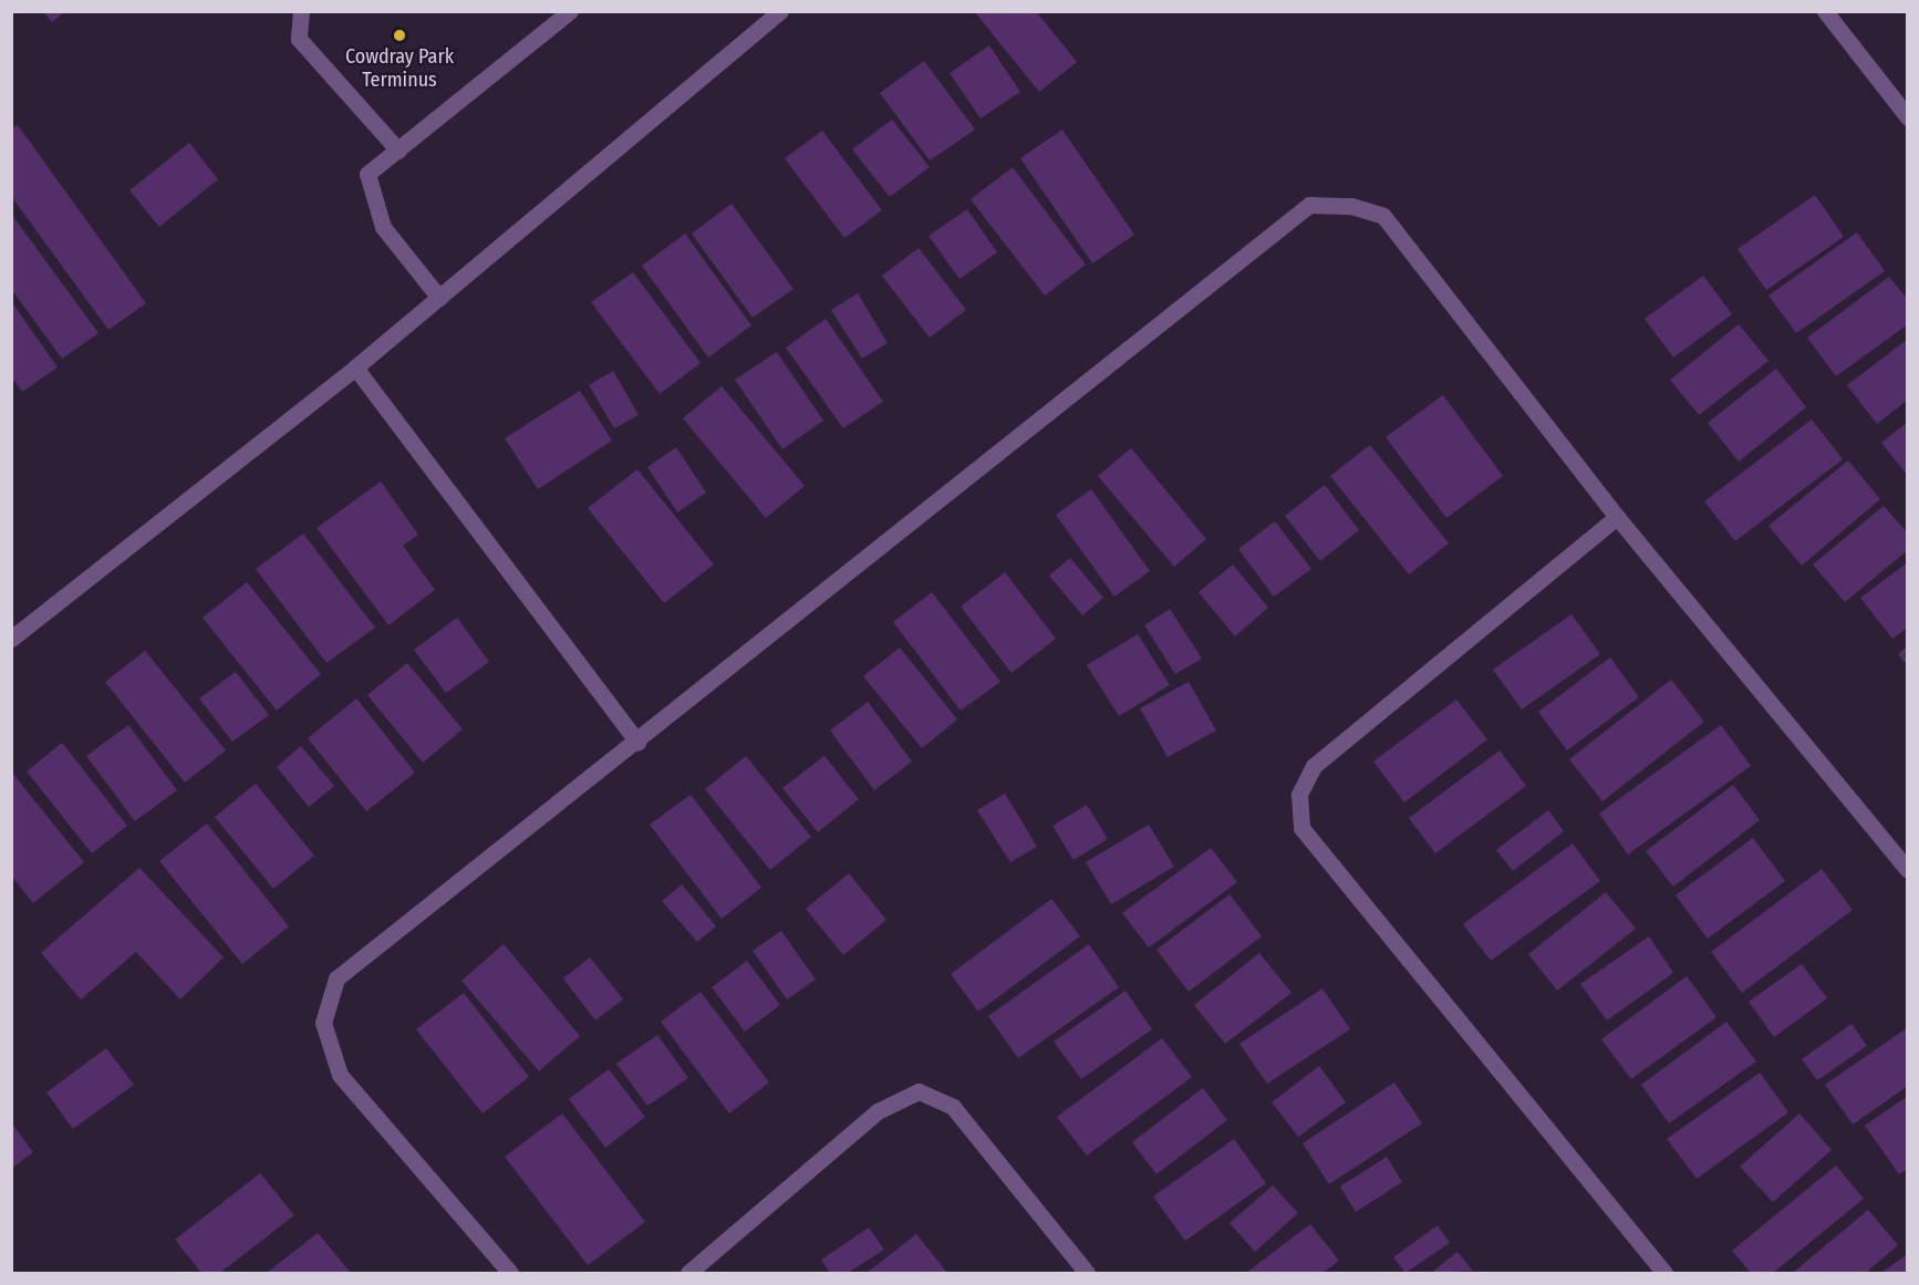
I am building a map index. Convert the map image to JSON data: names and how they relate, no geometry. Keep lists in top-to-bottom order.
{
  "places": ["Cowdray Park Terminus"]
}
